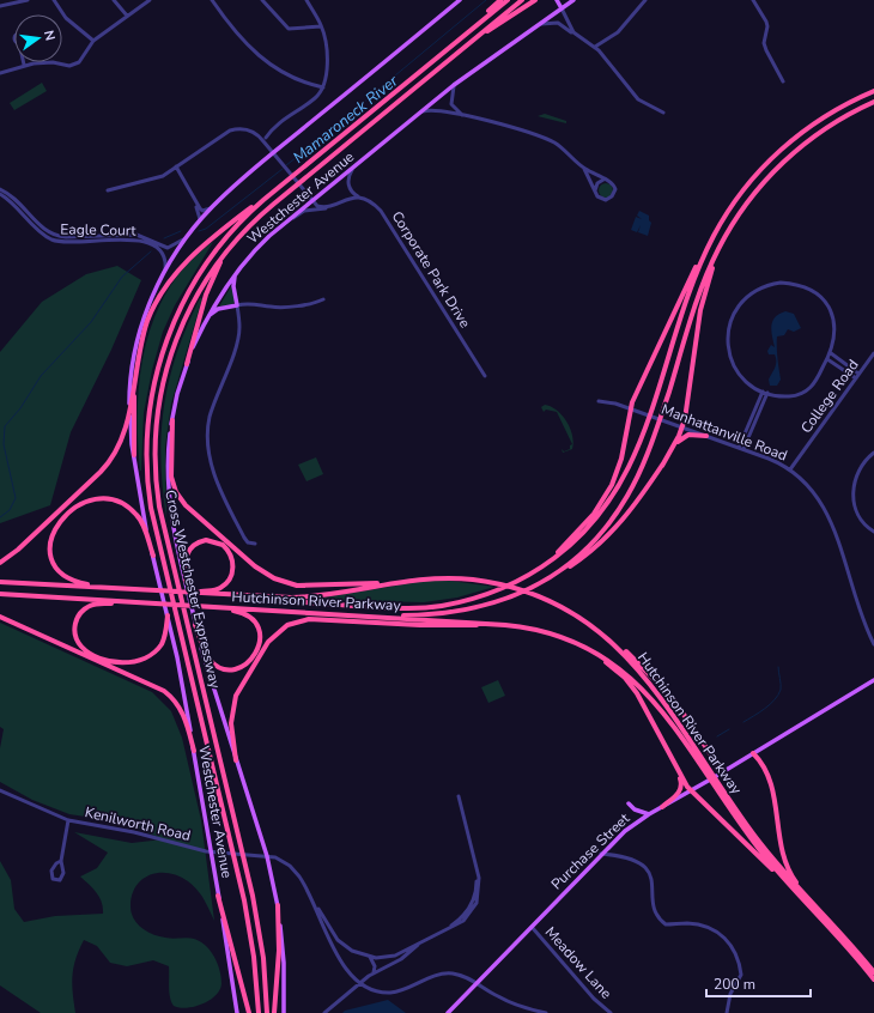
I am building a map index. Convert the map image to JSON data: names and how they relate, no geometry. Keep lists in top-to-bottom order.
{
  "streets": {
    "highway": ["Cross Westchester Expressway", "Hutchinson River Parkway"],
    "main road": ["Westchester Avenue", "Purchase Street"],
    "street": [
      "Eagle Court",
      "Corporate Park Drive",
      "College Road",
      "Manhattanville Road",
      "Kenilworth Road",
      "Meadow Lane"
    ]
  },
  "crossings": [
    ["Westchester Avenue", "Kenilworth Road"],
    ["College Road", "Manhattanville Road"],
    ["Kenilworth Road", "Purchase Street"],
    ["Purchase Street", "Meadow Lane"]
  ],
  "water": ["Mamaroneck River"],
  "scale_bar": "200 m",
  "north": "right"
}
